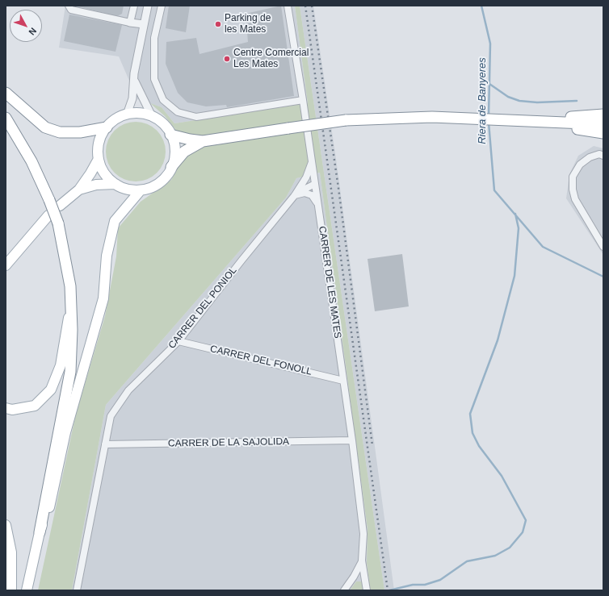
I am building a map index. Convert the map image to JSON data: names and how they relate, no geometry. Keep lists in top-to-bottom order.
{
  "streets": {
    "street": [
      "CARRER DE LES MATES",
      "CARRER DEL PONIOL",
      "CARRER DEL FONOLL",
      "CARRER DE LA SAJOLIDA"
    ]
  },
  "crossings": [
    ["CARRER DE LES MATES", "CARRER DEL PONIOL"],
    ["CARRER DE LES MATES", "CARRER DEL FONOLL"],
    ["CARRER DE LES MATES", "CARRER DE LA SAJOLIDA"],
    ["CARRER DEL PONIOL", "CARRER DEL FONOLL"],
    ["CARRER DEL PONIOL", "CARRER DE LA SAJOLIDA"]
  ],
  "water": ["Riera de Banyeres"],
  "places": ["Parking de les Mates", "Centre Comercial Les Mates"],
  "north": "bottom right"
}
